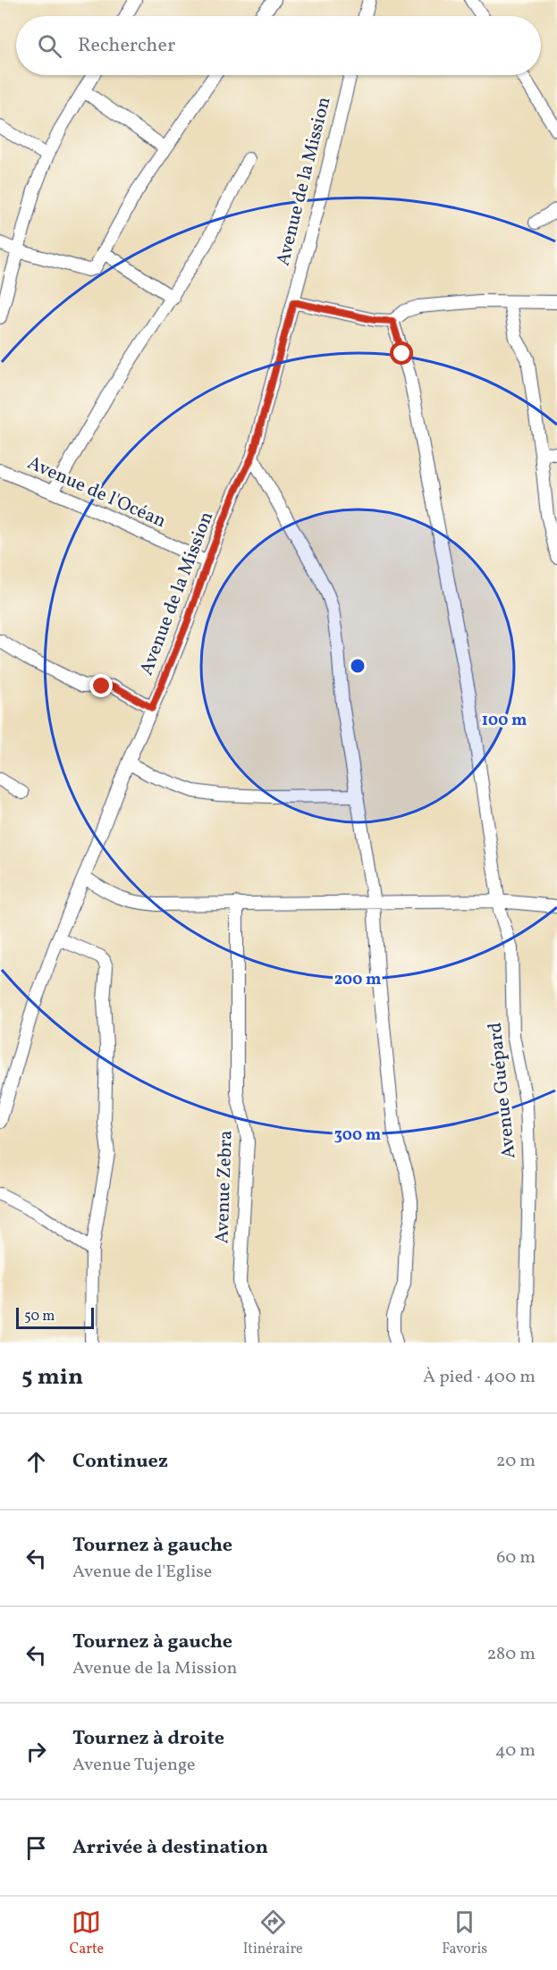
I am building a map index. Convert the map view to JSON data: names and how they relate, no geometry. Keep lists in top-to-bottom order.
{
  "streets": {
    "street": [
      "Avenue de la Mission",
      "Avenue de l'Océan",
      "Avenue Guépard",
      "Avenue Zebra"
    ]
  },
  "crossings": [
    ["Avenue de la Mission", "Avenue de l'Océan"]
  ],
  "scale_bar": "50 m",
  "page": {
    "search": "Rechercher",
    "scale": "50 m",
    "heading": ["5 min", "À pied · 400 m"],
    "list": [
      ["Continuez", "20 m"],
      ["Tournez à gauche", "Avenue de l'Eglise", "60 m"],
      ["Tournez à gauche", "Avenue de la Mission", "280 m"],
      ["Tournez à droite", "Avenue Tujenge", "40 m"],
      "Arrivée à destination"
    ],
    "nav": ["Carte", "Itinéraire", "Favoris"]
  },
  "rings": ["100 m", "200 m", "300 m"]
}
